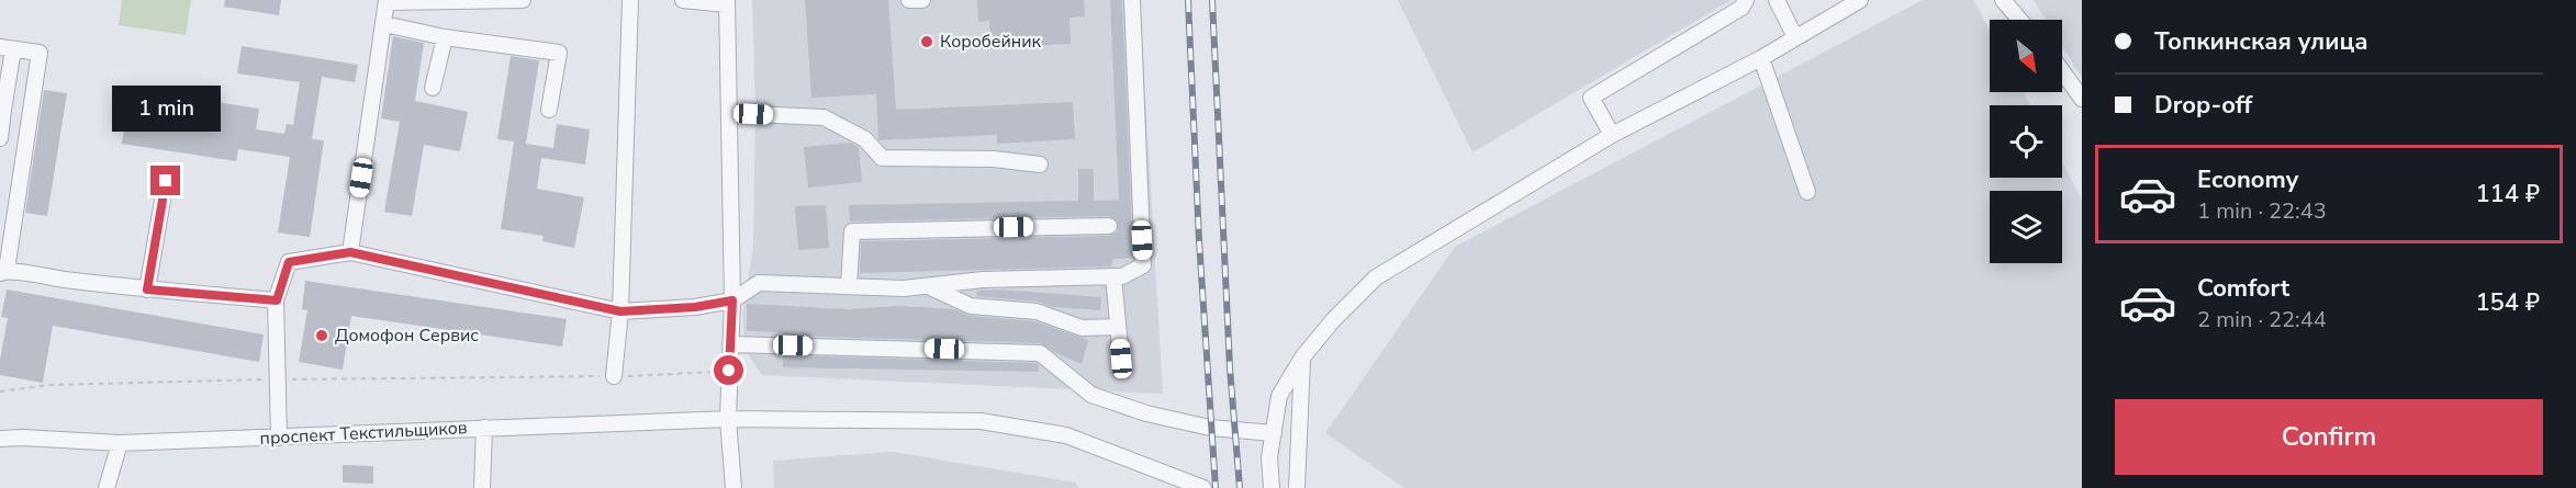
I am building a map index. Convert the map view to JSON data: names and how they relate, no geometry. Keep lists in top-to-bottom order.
{
  "streets": {
    "street": ["проспект Текстильщиков"]
  },
  "places": ["Коробейник", "Домофон Сервис"],
  "north": "bottom right",
  "page": {
    "banner": ["Топкинская улица", "Drop-off"],
    "bubble": "1 min",
    "list": [
      {
        "name": "Economy",
        "note": "1 min · 22:43",
        "value": "114 ₽"
      },
      {
        "name": "Comfort",
        "note": "2 min · 22:44",
        "value": "154 ₽"
      }
    ],
    "buttons": "Confirm"
  }
}
